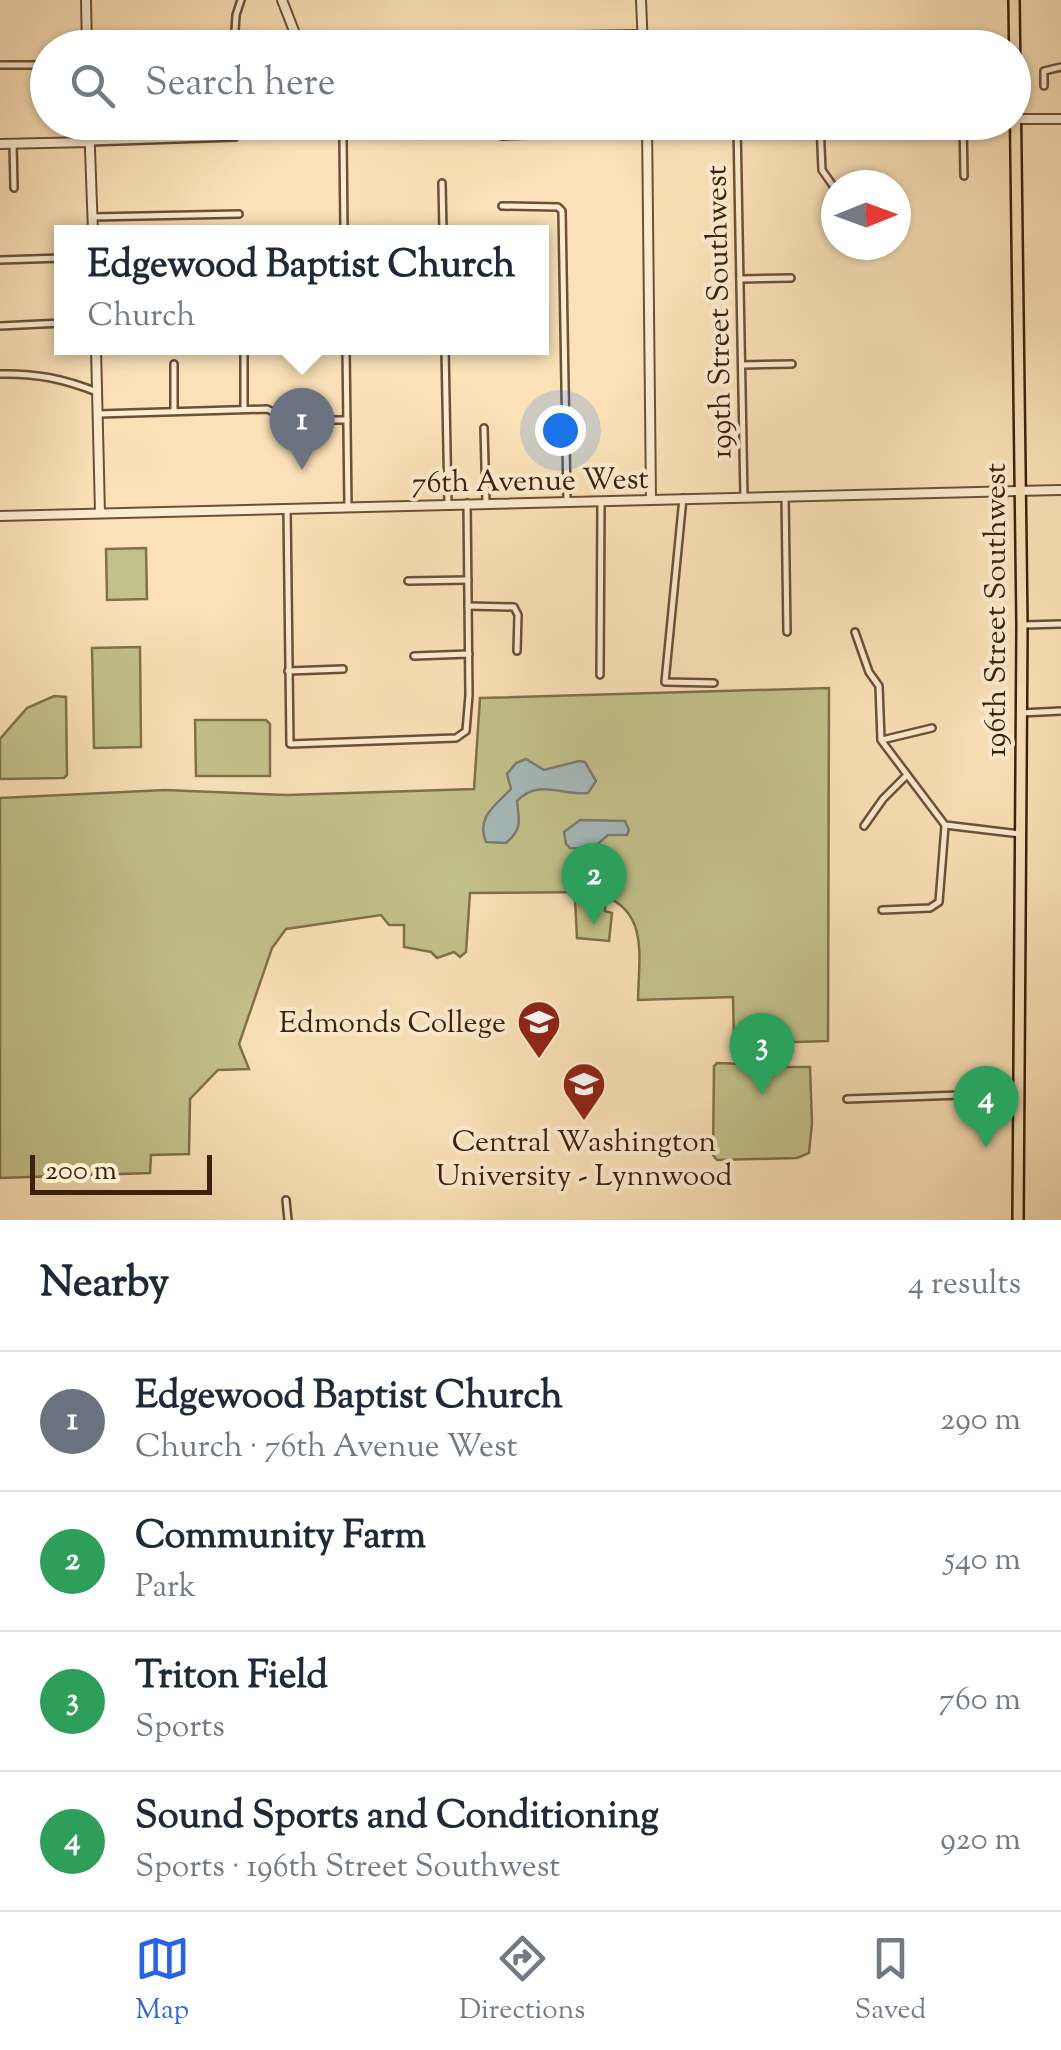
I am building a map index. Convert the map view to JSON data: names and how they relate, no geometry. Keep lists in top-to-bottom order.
{
  "streets": {
    "main road": ["196th Street Southwest"],
    "street": ["199th Street Southwest", "76th Avenue West"]
  },
  "crossings": [
    ["199th Street Southwest", "76th Avenue West"],
    ["76th Avenue West", "196th Street Southwest"]
  ],
  "places": {
    "school or university": ["Edmonds College", "Central Washington University - Lynnwood"]
  },
  "scale_bar": "200 m",
  "north": "right",
  "page": {
    "search": "Search here",
    "popup": ["Edgewood Baptist Church", "Church"],
    "pins": [
      "1",
      "2",
      "3",
      "4"
    ],
    "scale": "200 m",
    "heading": ["Nearby", "4 results"],
    "list": [
      {
        "mark": "1",
        "name": "Edgewood Baptist Church",
        "note": "Church · 76th Avenue West",
        "value": "290 m"
      },
      {
        "mark": "2",
        "name": "Community Farm",
        "note": "Park",
        "value": "540 m"
      },
      {
        "mark": "3",
        "name": "Triton Field",
        "note": "Sports",
        "value": "760 m"
      },
      {
        "mark": "4",
        "name": "Sound Sports and Conditioning",
        "note": "Sports · 196th Street Southwest",
        "value": "920 m"
      }
    ],
    "nav": ["Map", "Directions", "Saved"]
  }
}
